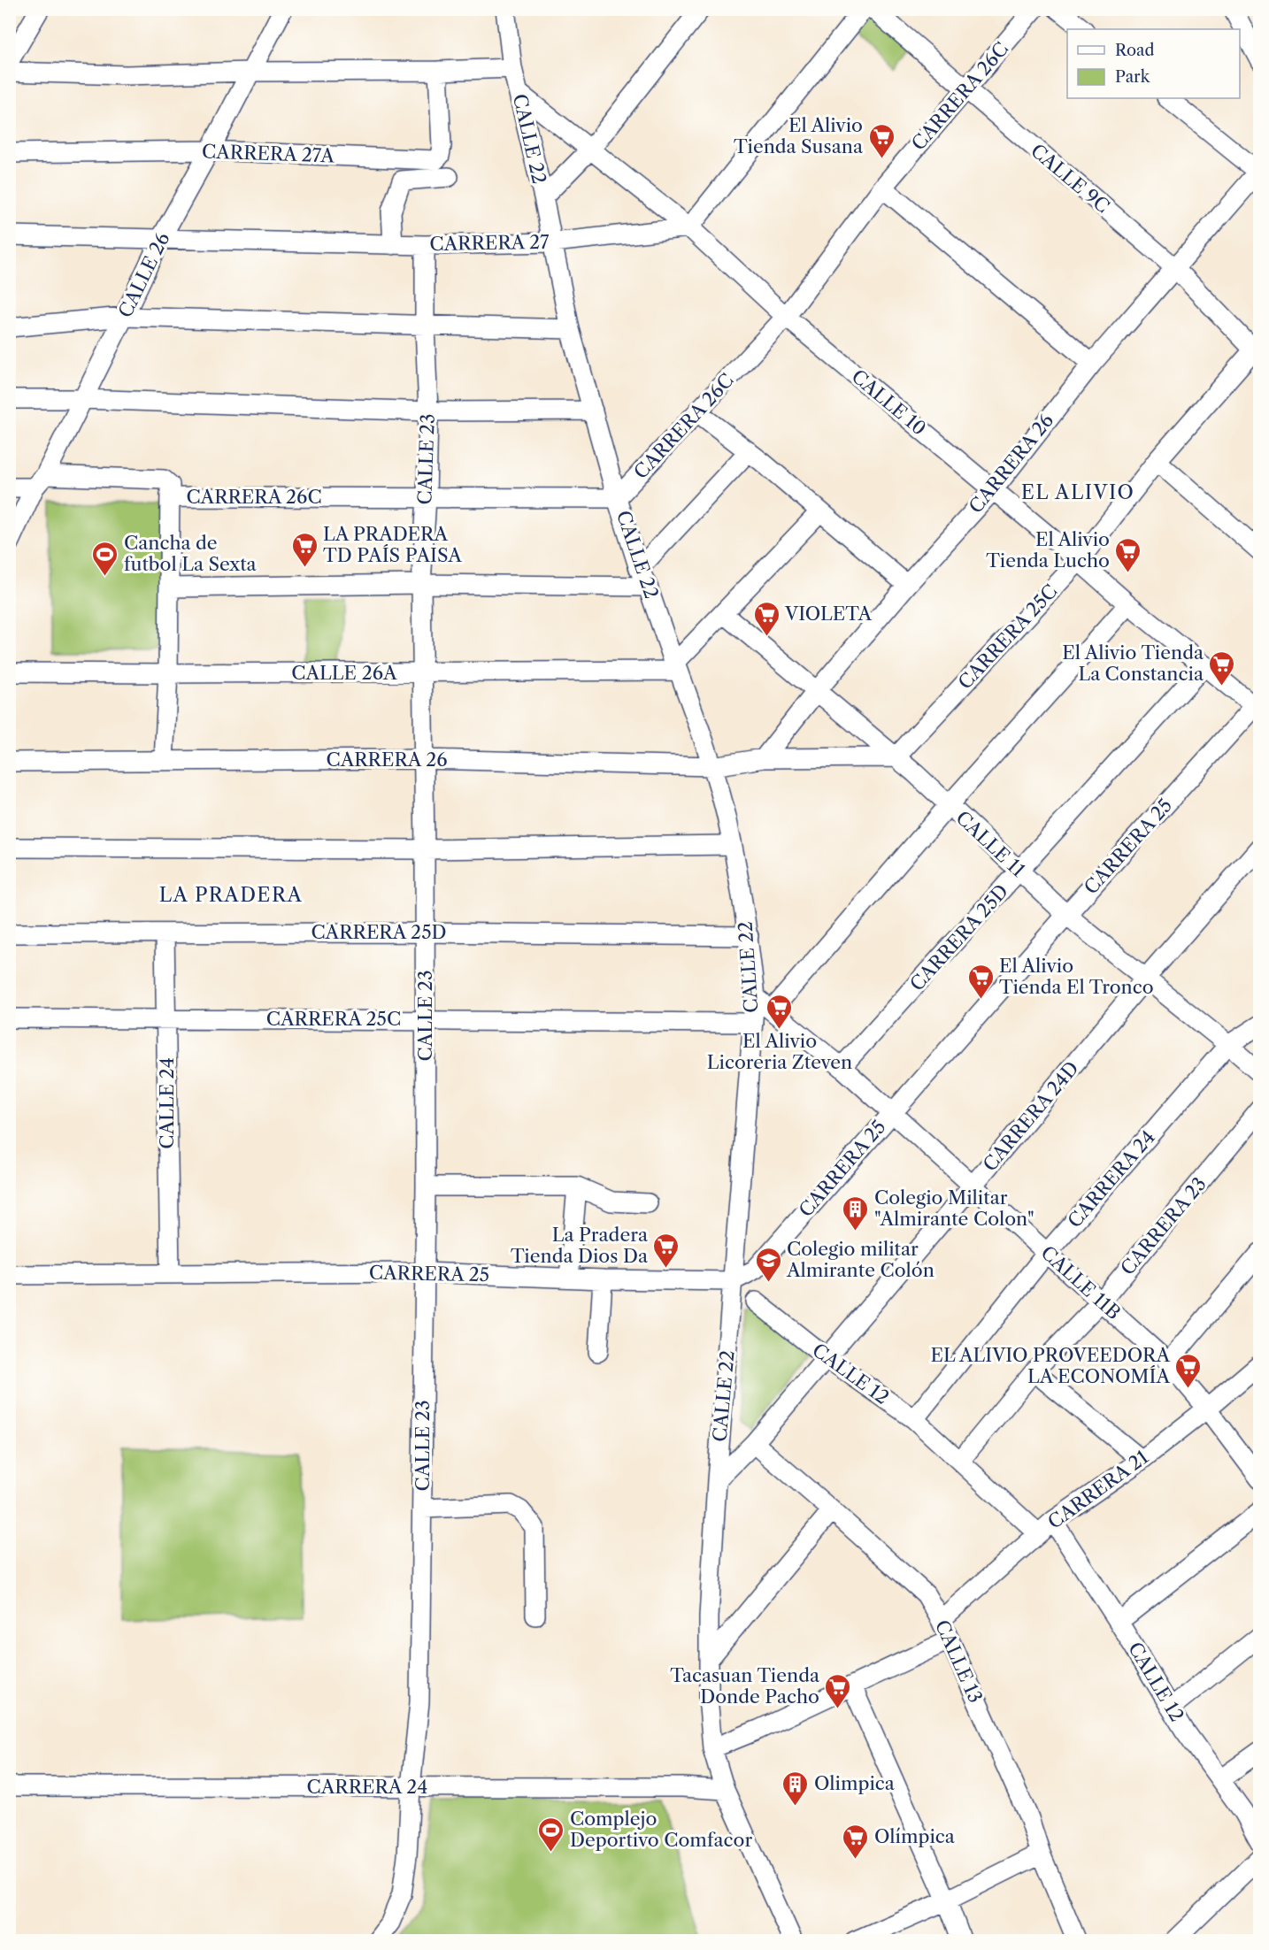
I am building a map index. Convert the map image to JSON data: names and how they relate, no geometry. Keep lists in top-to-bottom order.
{
  "streets": {
    "street": [
      "CARRERA 26C",
      "CALLE 22",
      "CARRERA 27A",
      "CALLE 9C",
      "CARRERA 27",
      "CALLE 26",
      "CALLE 10",
      "CALLE 23",
      "CARRERA 26",
      "CARRERA 25C",
      "CALLE 26A",
      "CALLE 11",
      "CARRERA 25",
      "CARRERA 25D",
      "CALLE 24",
      "CARRERA 24D",
      "CARRERA 24",
      "CARRERA 23",
      "CALLE 11B",
      "CALLE 12",
      "CARRERA 21",
      "CALLE 13"
    ]
  },
  "crossings": [
    ["CARRERA 26C", "CALLE 22"],
    ["CARRERA 26C", "CALLE 9C"],
    ["CARRERA 26C", "CALLE 26"],
    ["CARRERA 26C", "CALLE 10"],
    ["CARRERA 26C", "CALLE 23"],
    ["CALLE 22", "CARRERA 27"],
    ["CALLE 22", "CALLE 10"],
    ["CALLE 22", "CARRERA 26"],
    ["CALLE 22", "CARRERA 25C"],
    ["CALLE 22", "CALLE 26A"],
    ["CALLE 22", "CARRERA 25"],
    ["CALLE 22", "CARRERA 25D"],
    ["CALLE 22", "CARRERA 24D"],
    ["CALLE 22", "CARRERA 24"],
    ["CALLE 22", "CALLE 11B"],
    ["CARRERA 27A", "CALLE 26"],
    ["CALLE 9C", "CARRERA 26"],
    ["CALLE 9C", "CARRERA 25C"],
    ["CARRERA 27", "CALLE 26"],
    ["CARRERA 27", "CALLE 10"],
    ["CARRERA 27", "CALLE 23"],
    ["CALLE 10", "CARRERA 26"],
    ["CALLE 10", "CARRERA 25C"],
    ["CALLE 10", "CARRERA 25"],
    ["CALLE 10", "CARRERA 25D"],
    ["CALLE 23", "CARRERA 26"],
    ["CALLE 23", "CARRERA 25C"],
    ["CALLE 23", "CALLE 26A"],
    ["CALLE 23", "CARRERA 25"],
    ["CALLE 23", "CARRERA 25D"],
    ["CALLE 23", "CARRERA 24"],
    ["CARRERA 26", "CARRERA 25C"],
    ["CARRERA 26", "CALLE 11"],
    ["CARRERA 25C", "CALLE 11"],
    ["CARRERA 25C", "CALLE 24"],
    ["CALLE 11", "CARRERA 25"],
    ["CALLE 11", "CARRERA 25D"],
    ["CALLE 11", "CARRERA 24D"],
    ["CALLE 11", "CARRERA 24"],
    ["CARRERA 25", "CALLE 24"],
    ["CARRERA 25", "CALLE 11B"],
    ["CARRERA 25D", "CALLE 24"],
    ["CARRERA 25D", "CALLE 11B"],
    ["CARRERA 24D", "CALLE 11B"],
    ["CARRERA 24D", "CALLE 12"],
    ["CARRERA 24D", "CALLE 13"],
    ["CARRERA 24", "CALLE 11B"],
    ["CARRERA 24", "CALLE 12"],
    ["CARRERA 23", "CALLE 11B"],
    ["CARRERA 23", "CALLE 12"],
    ["CALLE 11B", "CARRERA 21"],
    ["CALLE 12", "CARRERA 21"],
    ["CARRERA 21", "CALLE 13"]
  ],
  "districts": ["EL ALIVIO", "LA PRADERA"],
  "places": {
    "supermarket": [
      "El Alivio Tienda Susana",
      "LA PRADERA TD PAÍS PAISA",
      "El Alivio Tienda Lucho",
      "VIOLETA",
      "El Alivio Tienda La Constancia",
      "El Alivio Tienda El Tronco",
      "El Alivio Licoreria Zteven",
      "La Pradera Tienda Dios Da",
      "EL ALIVIO PROVEEDORA LA ECONOMÍA",
      "Tacasuan Tienda Donde Pacho",
      "Olímpica"
    ],
    "sports": ["Cancha de futbol La Sexta", "Complejo Deportivo Comfacor"],
    "building": ["Colegio Militar \"Almirante Colon\"", "Olimpica"],
    "school or university": ["Colegio militar Almirante Colón"]
  },
  "legend": ["Road", "Park"]
}
